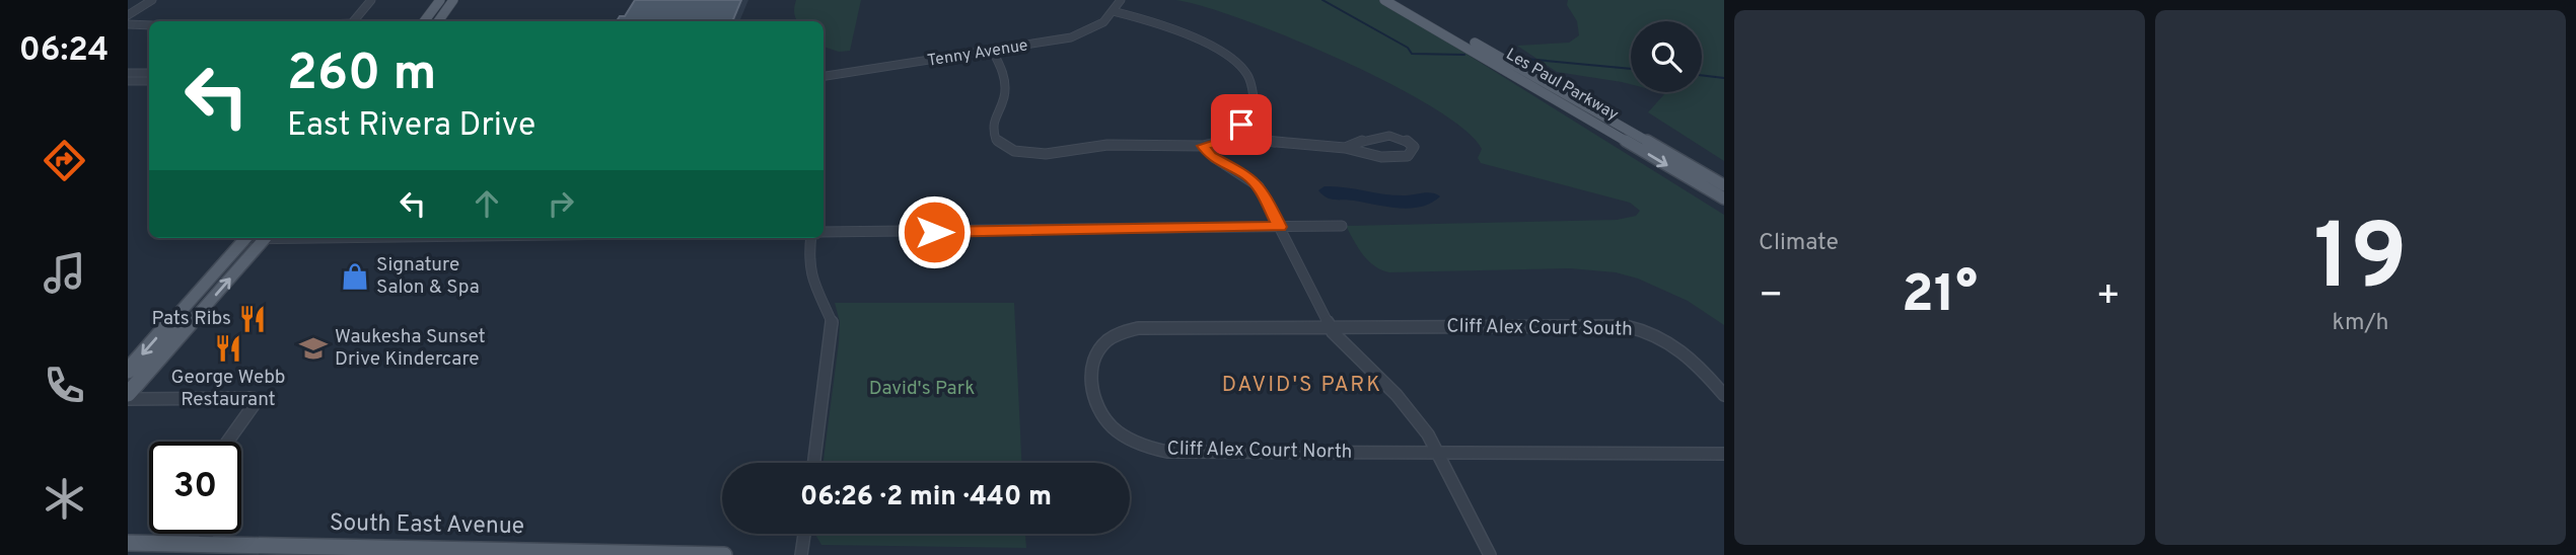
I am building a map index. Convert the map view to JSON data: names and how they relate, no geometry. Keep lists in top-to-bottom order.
{
  "streets": {
    "main road": ["Les Paul Parkway", "South East Avenue"],
    "street": ["Tenny Avenue", "Cliff Alex Court South", "Cliff Alex Court North"]
  },
  "crossings": [
    ["Cliff Alex Court South", "Cliff Alex Court North"]
  ],
  "districts": ["DAVID'S PARK"],
  "parks": ["David's Park"],
  "places": {
    "shop": ["Signature Salon & Spa"],
    "restaurant": ["Pats Ribs", "George Webb Restaurant"],
    "school or university": ["Waukesha Sunset Drive Kindercare"]
  },
  "page": {
    "tabs": "06:24",
    "tile": [
      "Climate",
      ["19", "km/h"]
    ],
    "turn": ["260 m", "East Rivera Drive"],
    "heat": ["−", "21°", "+"],
    "limit": "30",
    "trip": "06:26 · 2 min · 440 m"
  }
}
